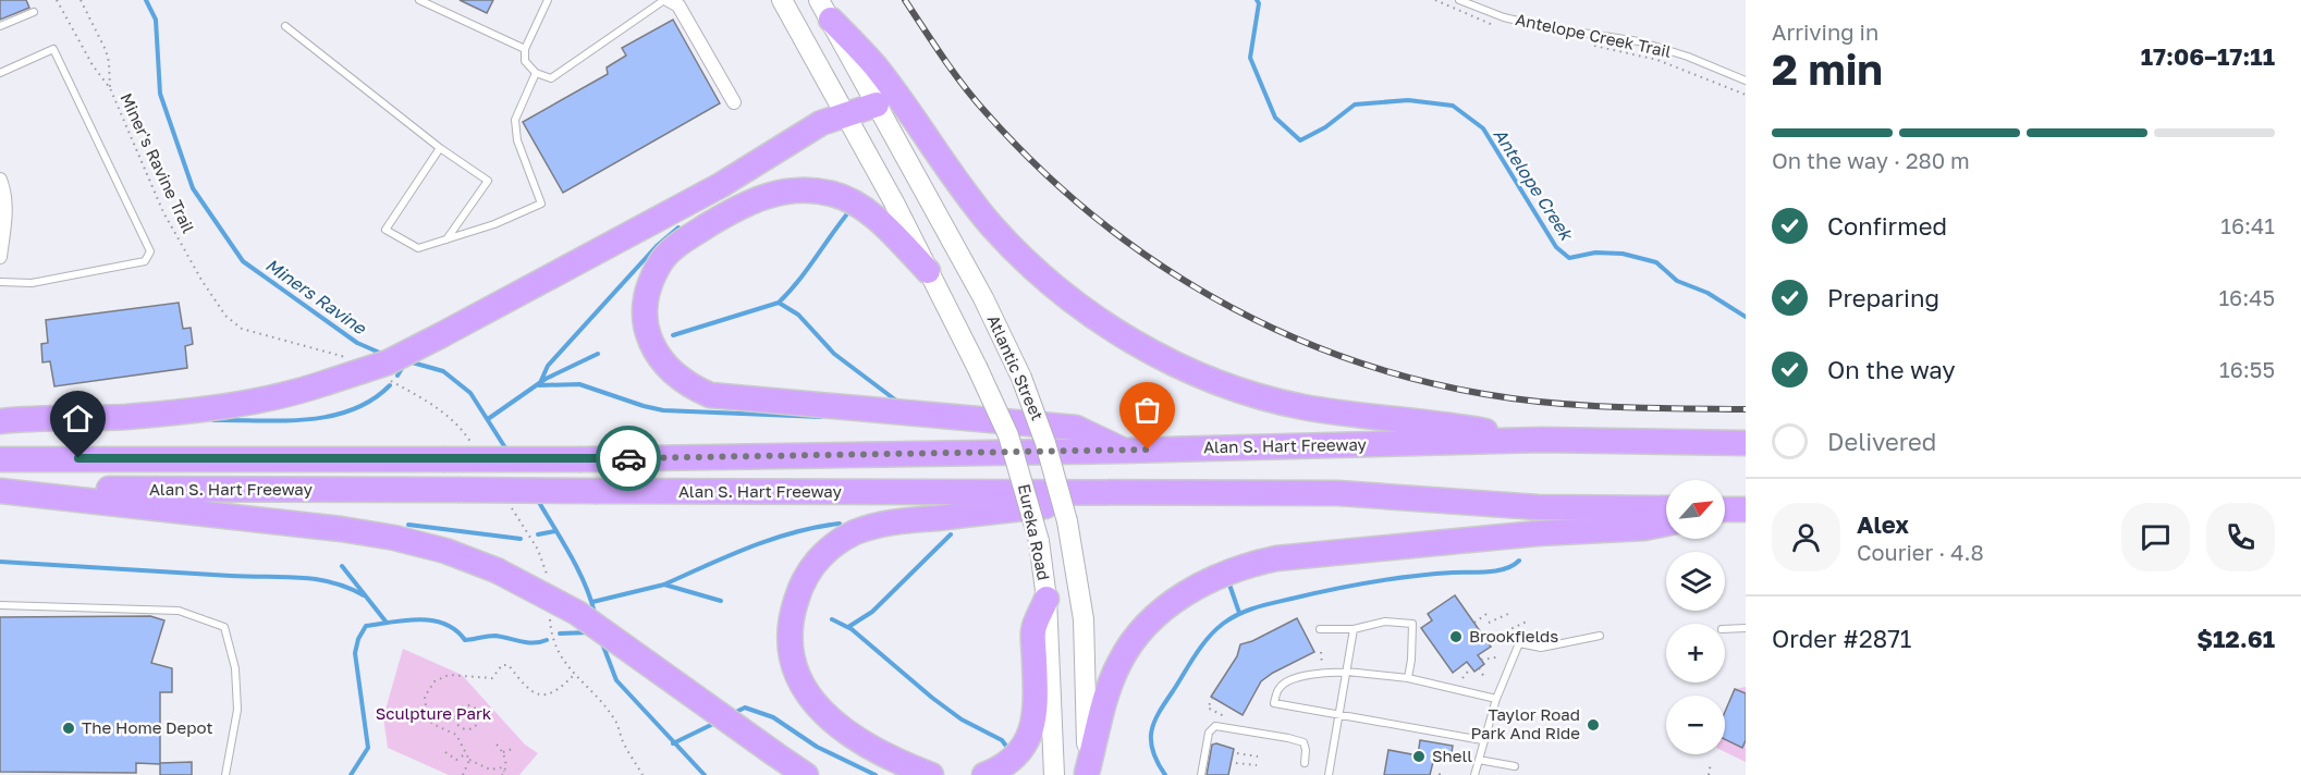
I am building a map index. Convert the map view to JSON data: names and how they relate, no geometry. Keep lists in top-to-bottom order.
{
  "streets": {
    "highway": ["Alan S. Hart Freeway"],
    "main road": ["Atlantic Street", "Eureka Road"],
    "path": ["Antelope Creek Trail", "Miner's Ravine Trail"]
  },
  "water": ["Antelope Creek", "Miners Ravine"],
  "parks": ["Sculpture Park"],
  "places": [
    "Brookfields",
    "Taylor Road Park And Ride",
    "The Home Depot",
    "Shell"
  ],
  "north": "top right",
  "page": {
    "heading": ["2 min", "Arriving in", "17:06–17:11"],
    "panel": [
      "Alex",
      "Courier · 4.8",
      "Order #2871",
      "$12.61"
    ],
    "bar": "On the way · 280 m",
    "list": [
      ["Confirmed", "16:41"],
      ["Preparing", "16:45"],
      ["On the way", "16:55"],
      "Delivered"
    ],
    "map_buttons": ["+", "−"]
  }
}
